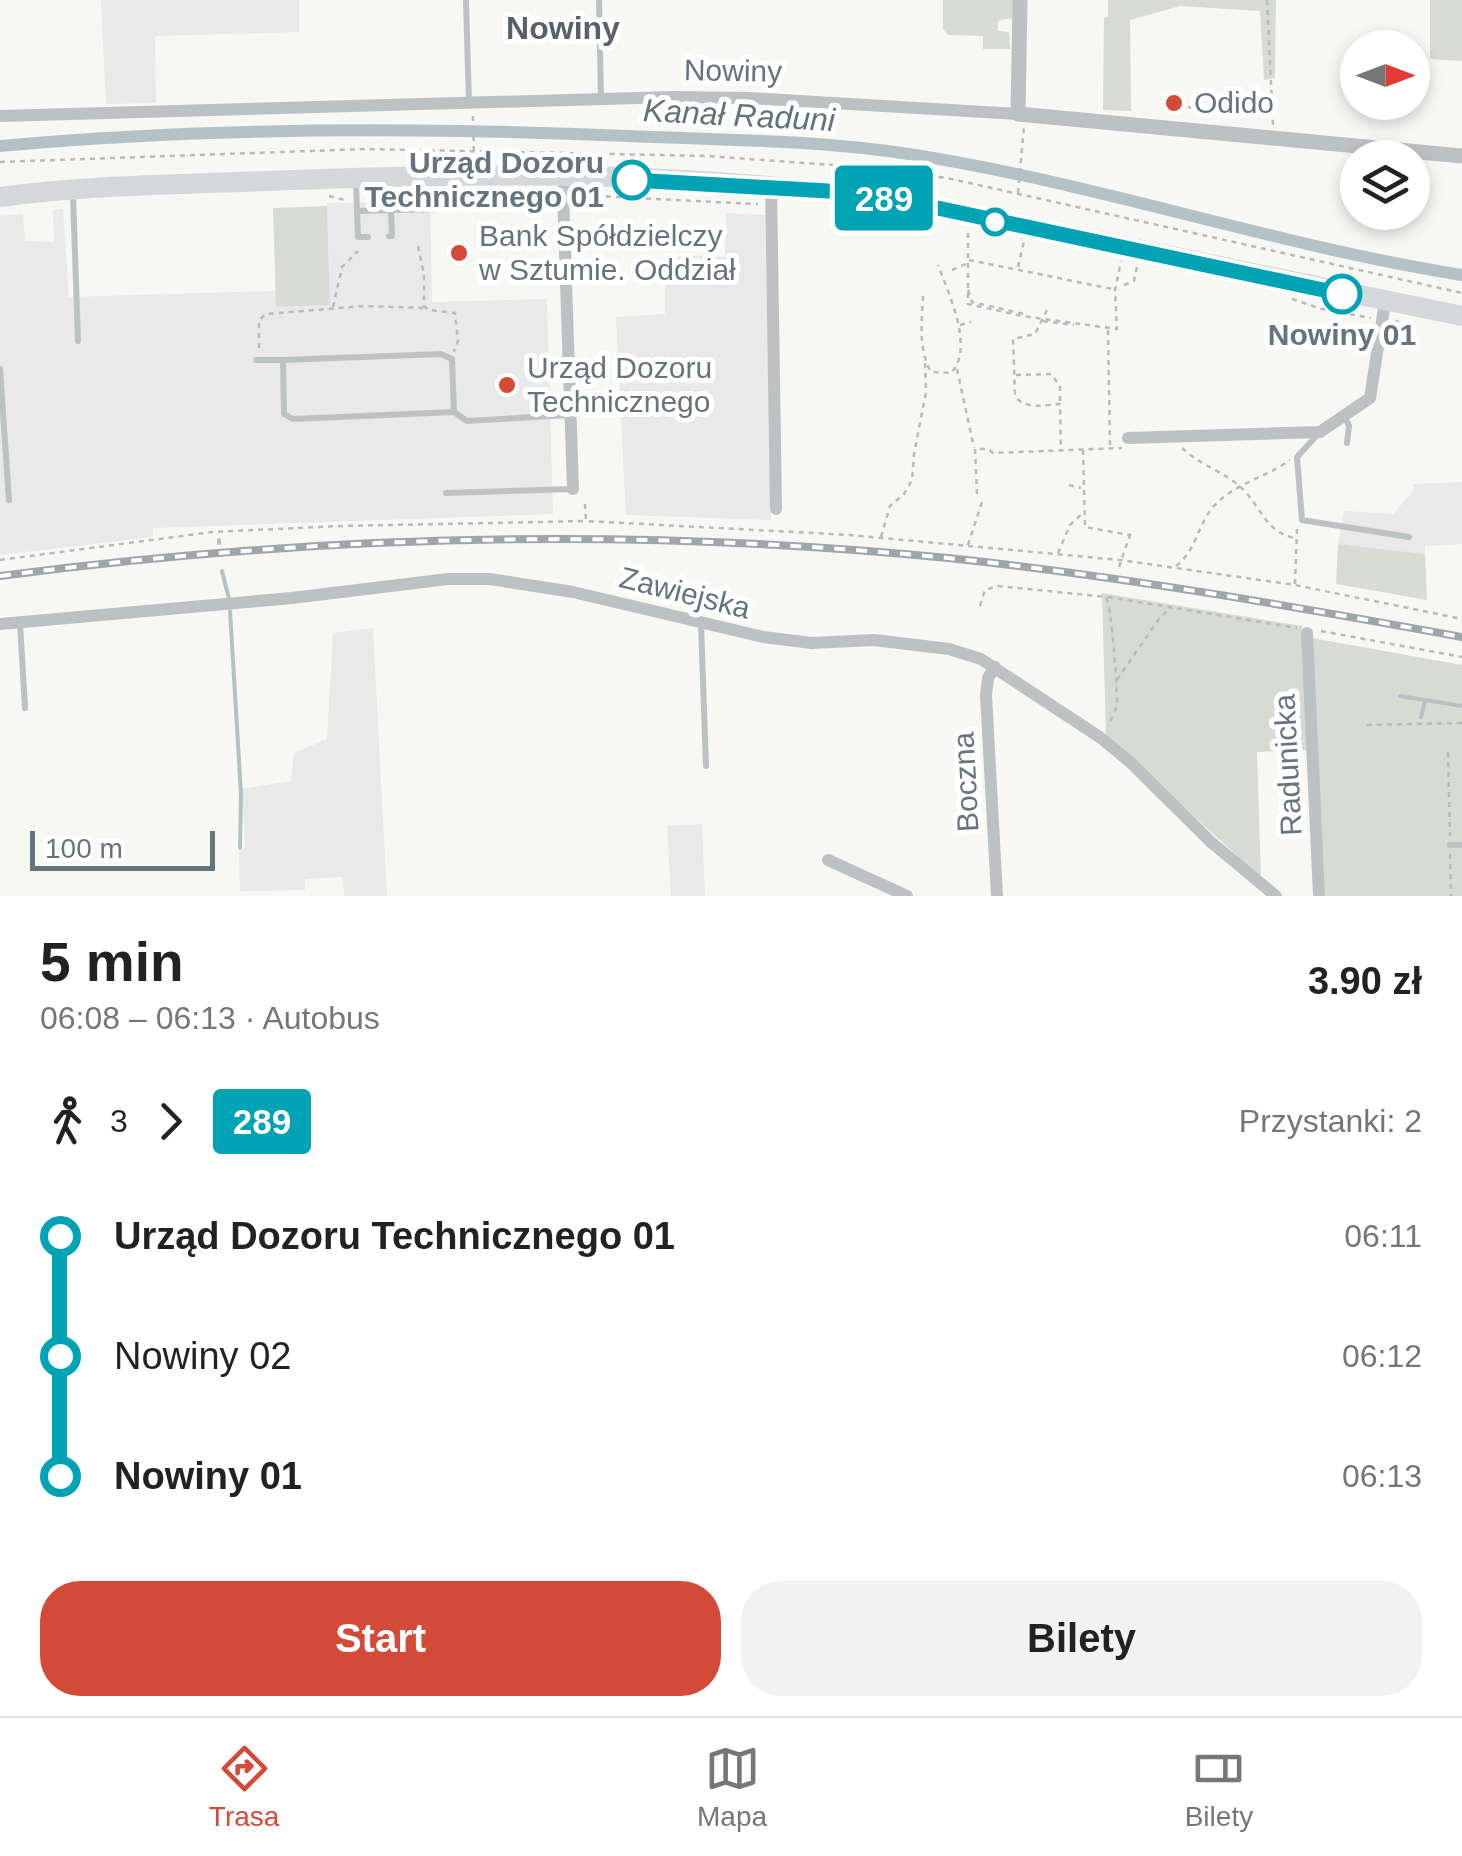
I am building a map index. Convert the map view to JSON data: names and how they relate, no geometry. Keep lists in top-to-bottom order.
{
  "streets": {
    "street": [
      "Nowiny",
      "Zawiejska",
      "Radunicka",
      "Boczna"
    ]
  },
  "crossings": [
    ["Zawiejska", "Boczna"]
  ],
  "districts": ["Nowiny"],
  "water": ["Kanał Raduni"],
  "places": [
    "Odido",
    "Urząd Dozoru Technicznego 01",
    "Bank Spółdzielczy w Sztumie. Oddział",
    "Nowiny 01",
    "Urząd Dozoru Technicznego"
  ],
  "lines": ["bus line 289"],
  "scale_bar": "100 m",
  "north": "right",
  "page": {
    "on_map": "289",
    "scale": "100 m",
    "heading": ["5 min", "06:08 – 06:13 · Autobus", "3.90 zł"],
    "legs": ["3", "289", "Przystanki: 2"],
    "list": [
      {
        "name": "Urząd Dozoru Technicznego 01",
        "value": "06:11"
      },
      {
        "name": "Nowiny 02",
        "value": "06:12"
      },
      {
        "name": "Nowiny 01",
        "value": "06:13"
      }
    ],
    "buttons": ["Start", "Bilety"],
    "tabs": ["Trasa", "Mapa", "Bilety"]
  }
}
